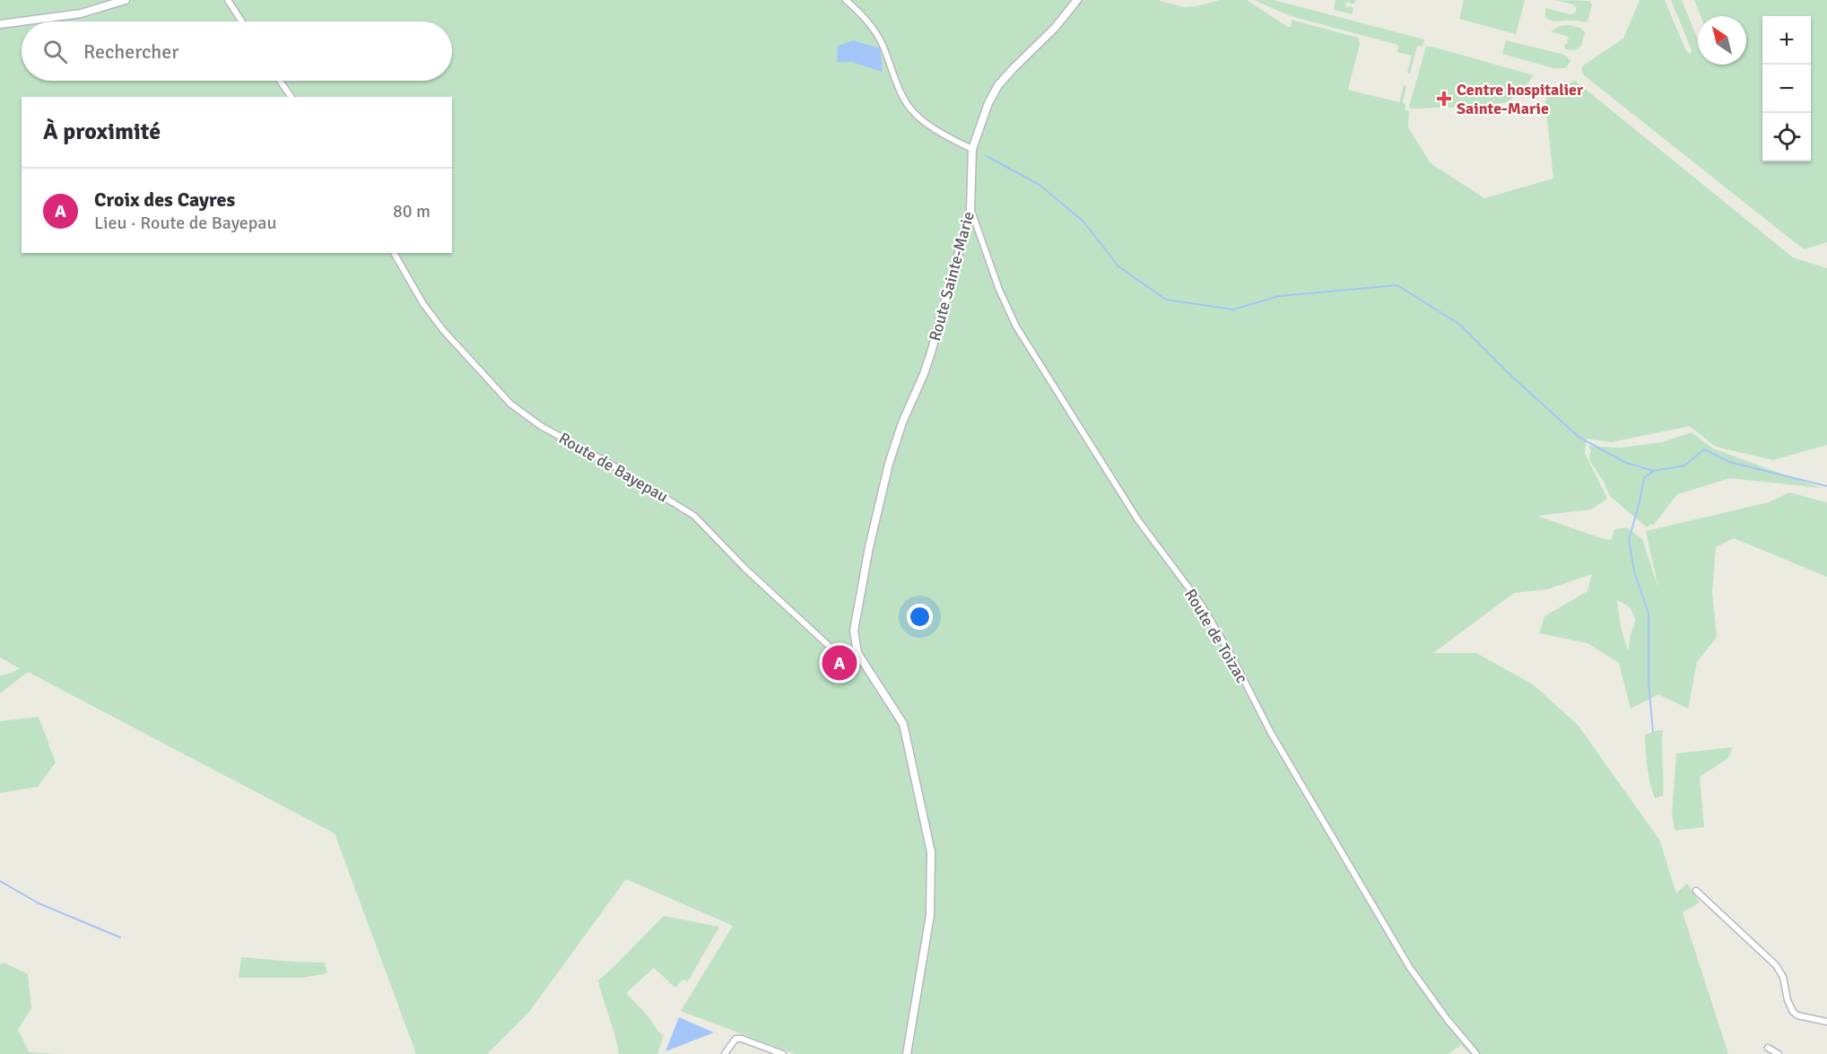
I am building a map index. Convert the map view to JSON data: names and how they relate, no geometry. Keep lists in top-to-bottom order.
{
  "streets": {
    "street": ["Route Sainte-Marie", "Route de Bayepau", "Route de Toizac"]
  },
  "crossings": [
    ["Route Sainte-Marie", "Route de Bayepau"],
    ["Route Sainte-Marie", "Route de Toizac"]
  ],
  "places": {
    "health": ["Centre hospitalier Sainte-Marie"]
  },
  "north": "top left",
  "page": {
    "map_buttons": ["+", "−"],
    "search": "Rechercher",
    "heading": "À proximité",
    "list": [
      {
        "mark": "A",
        "name": "Croix des Cayres",
        "note": "Lieu · Route de Bayepau",
        "value": "80 m"
      }
    ],
    "pins": "A"
  }
}
